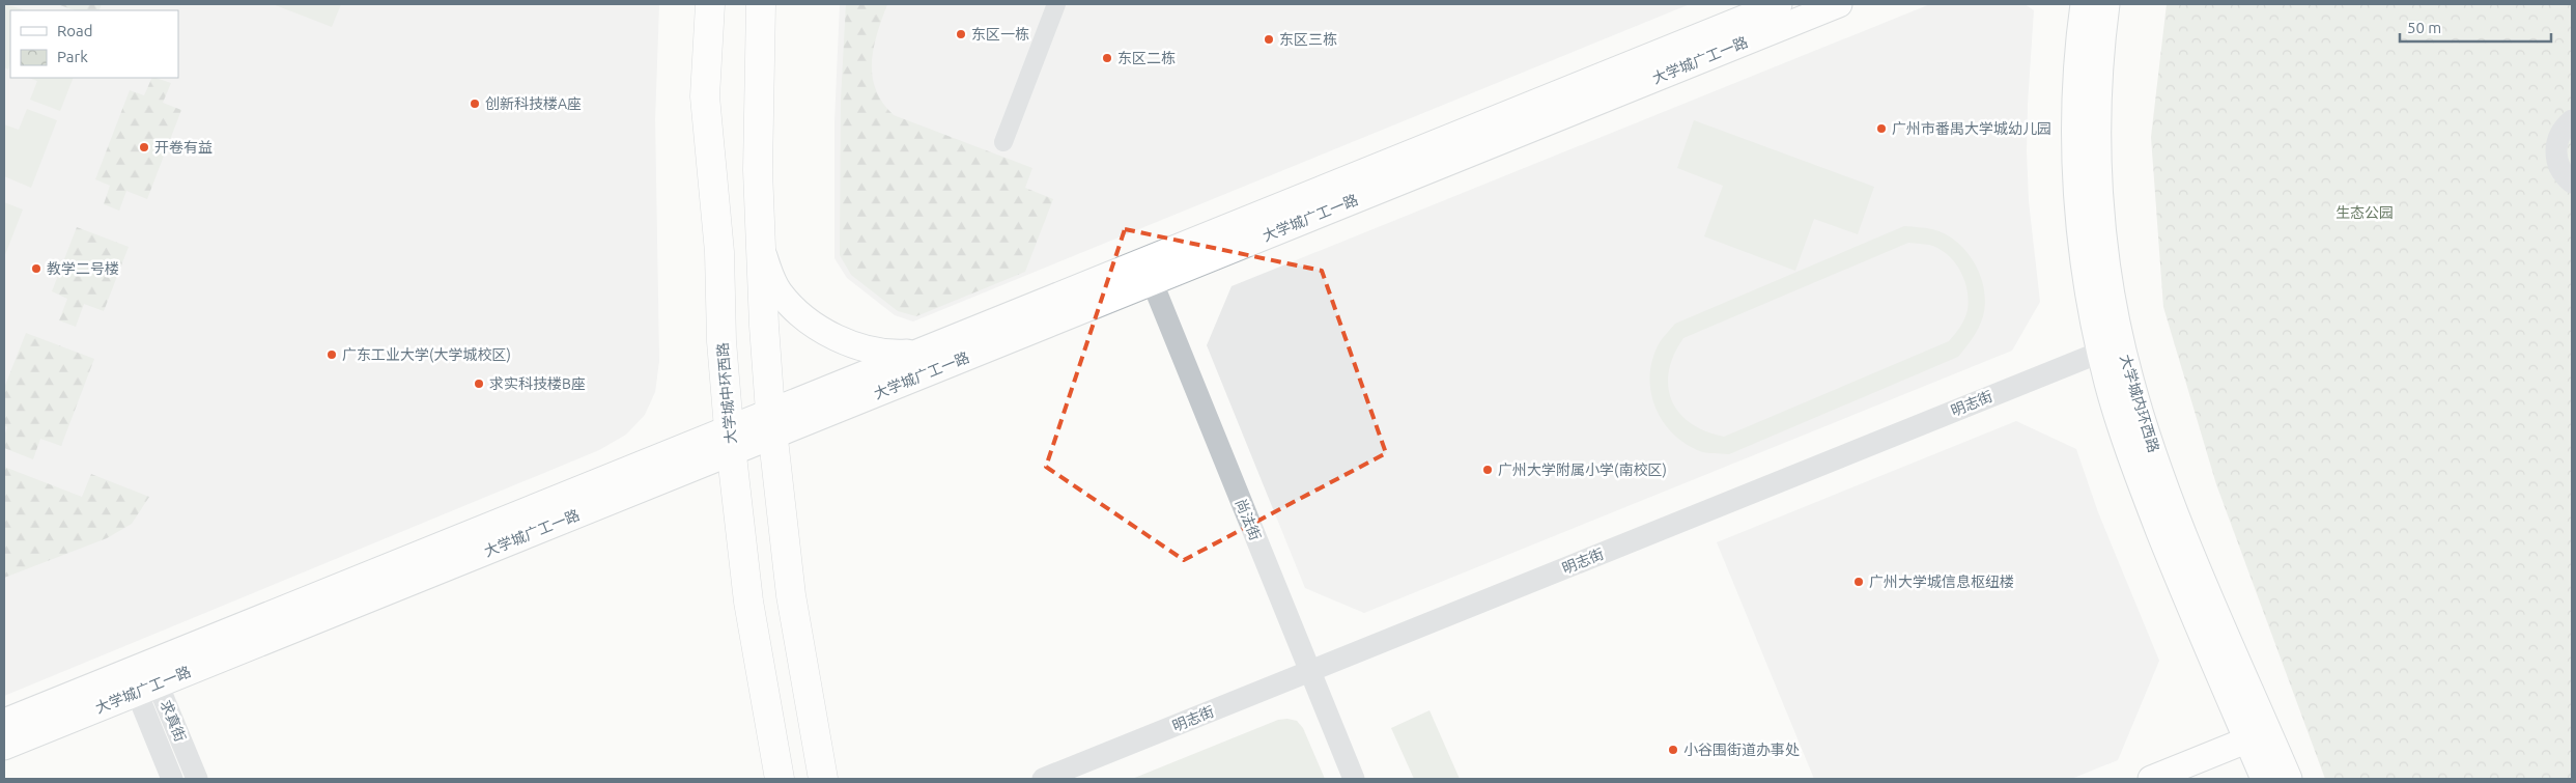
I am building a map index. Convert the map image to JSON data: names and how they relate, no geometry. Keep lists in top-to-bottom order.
{
  "streets": {
    "main road": ["大学城广工一路", "大学城中环西路", "大学城内环西路"],
    "street": ["明志街", "尚法街", "求真街"]
  },
  "crossings": [
    ["大学城广工一路", "大学城中环西路"],
    ["大学城广工一路", "尚法街"],
    ["大学城广工一路", "求真街"],
    ["明志街", "大学城内环西路"],
    ["明志街", "尚法街"]
  ],
  "parks": ["生态公园"],
  "places": [
    "东区一栋",
    "东区三栋",
    "东区二栋",
    "创新科技楼A座",
    "广州市番禺大学城幼儿园",
    "开卷有益",
    "教学二号楼",
    "广东工业大学(大学城校区)",
    "求实科技楼B座",
    "广州大学附属小学(南校区)",
    "广州大学城信息枢纽楼",
    "小谷围街道办事处"
  ],
  "legend": ["Road", "Park"],
  "scale_bar": "50 m"
}
